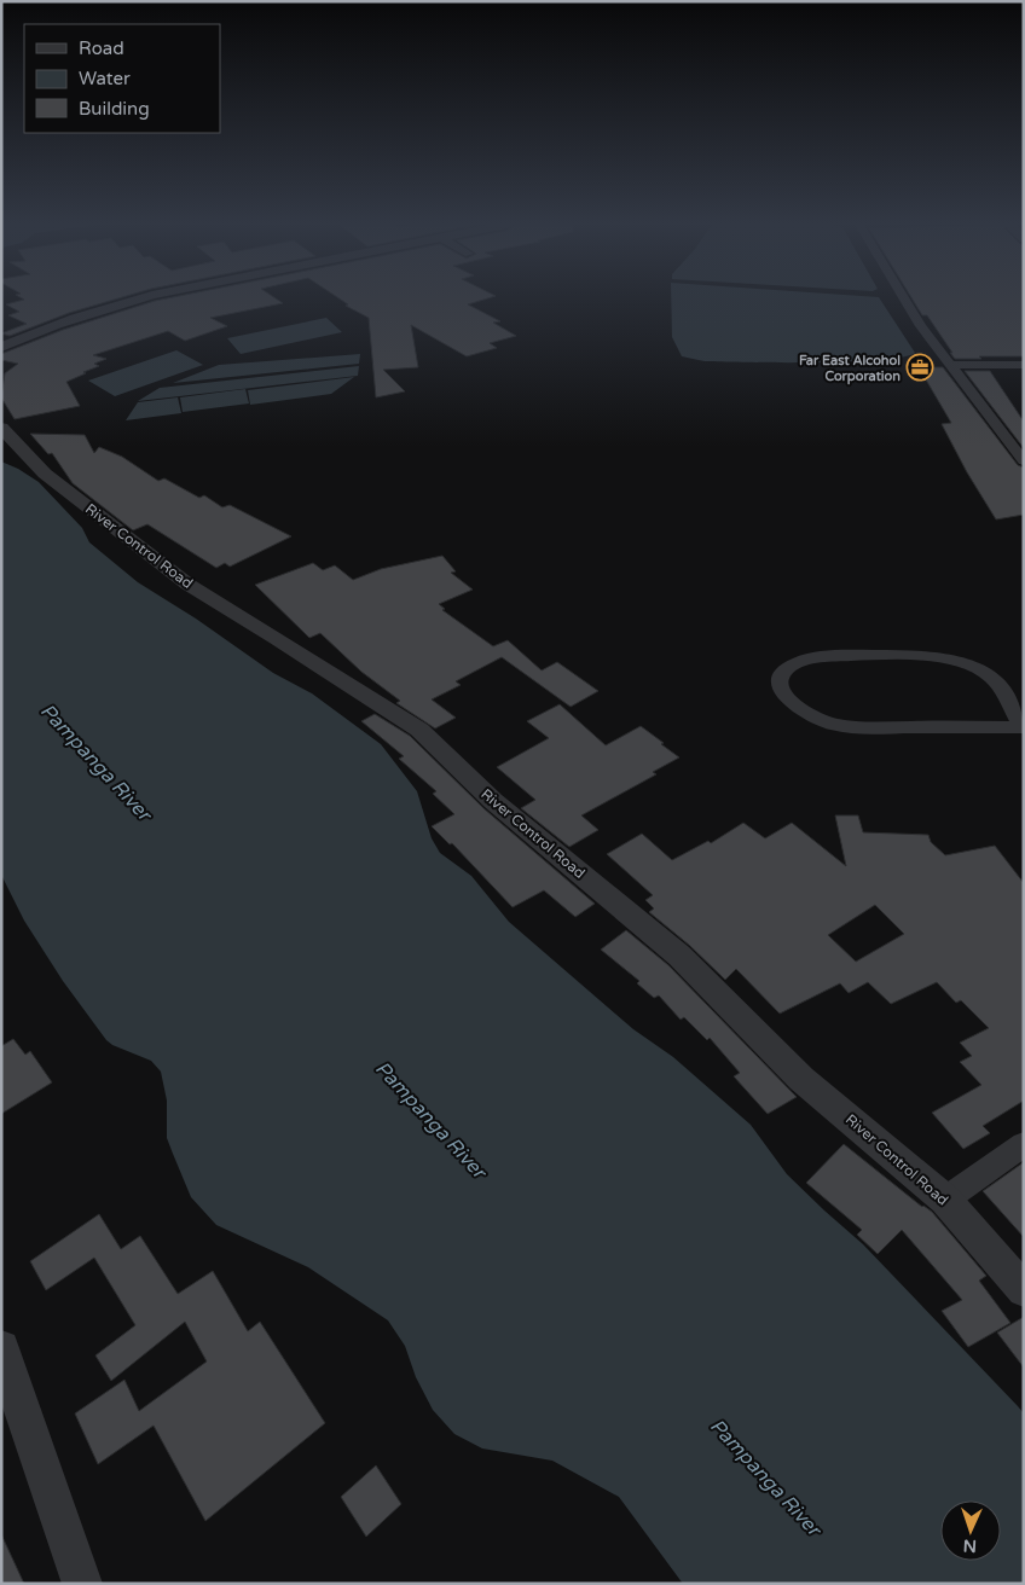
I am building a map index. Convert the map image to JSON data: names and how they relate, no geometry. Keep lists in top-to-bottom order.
{
  "streets": {
    "street": ["River Control Road"]
  },
  "water": ["Pampanga River"],
  "places": {
    "office": ["Far East Alcohol Corporation"]
  },
  "legend": ["Road", "Water", "Building"],
  "north": "bottom"
}
